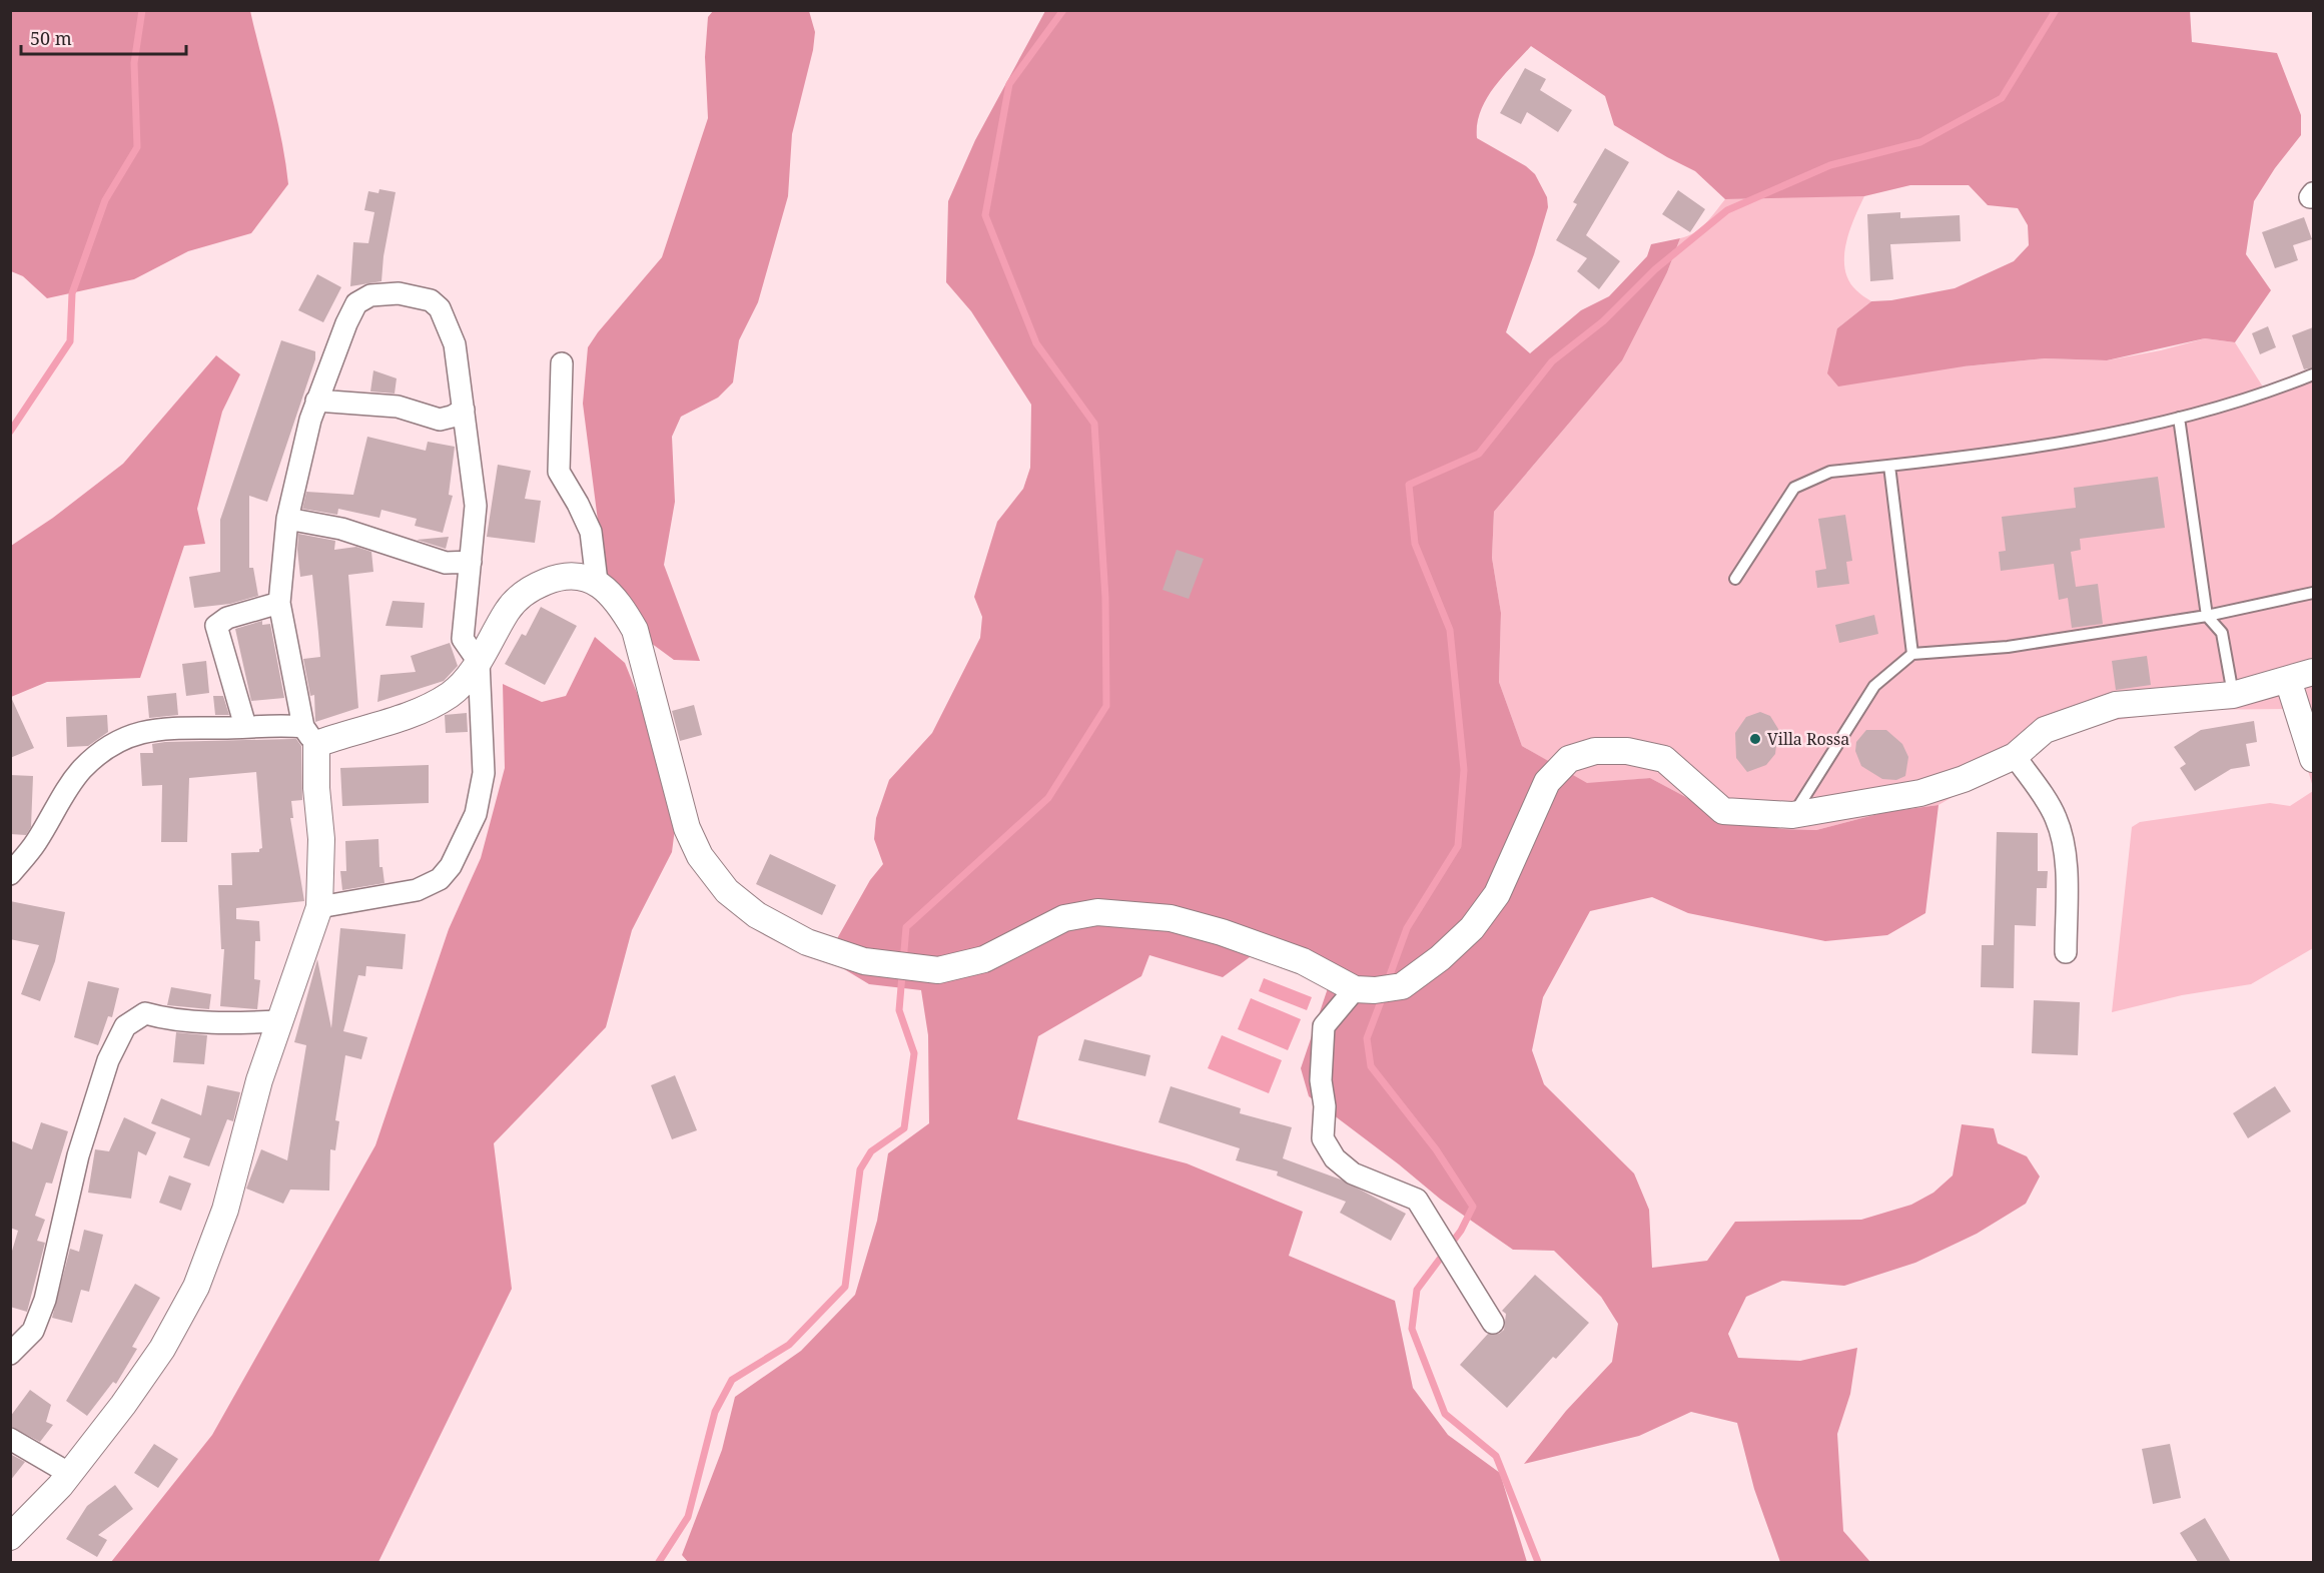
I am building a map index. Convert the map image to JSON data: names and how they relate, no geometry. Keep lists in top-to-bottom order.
{
  "places": ["Villa Rossa"],
  "scale_bar": "50 m"
}
